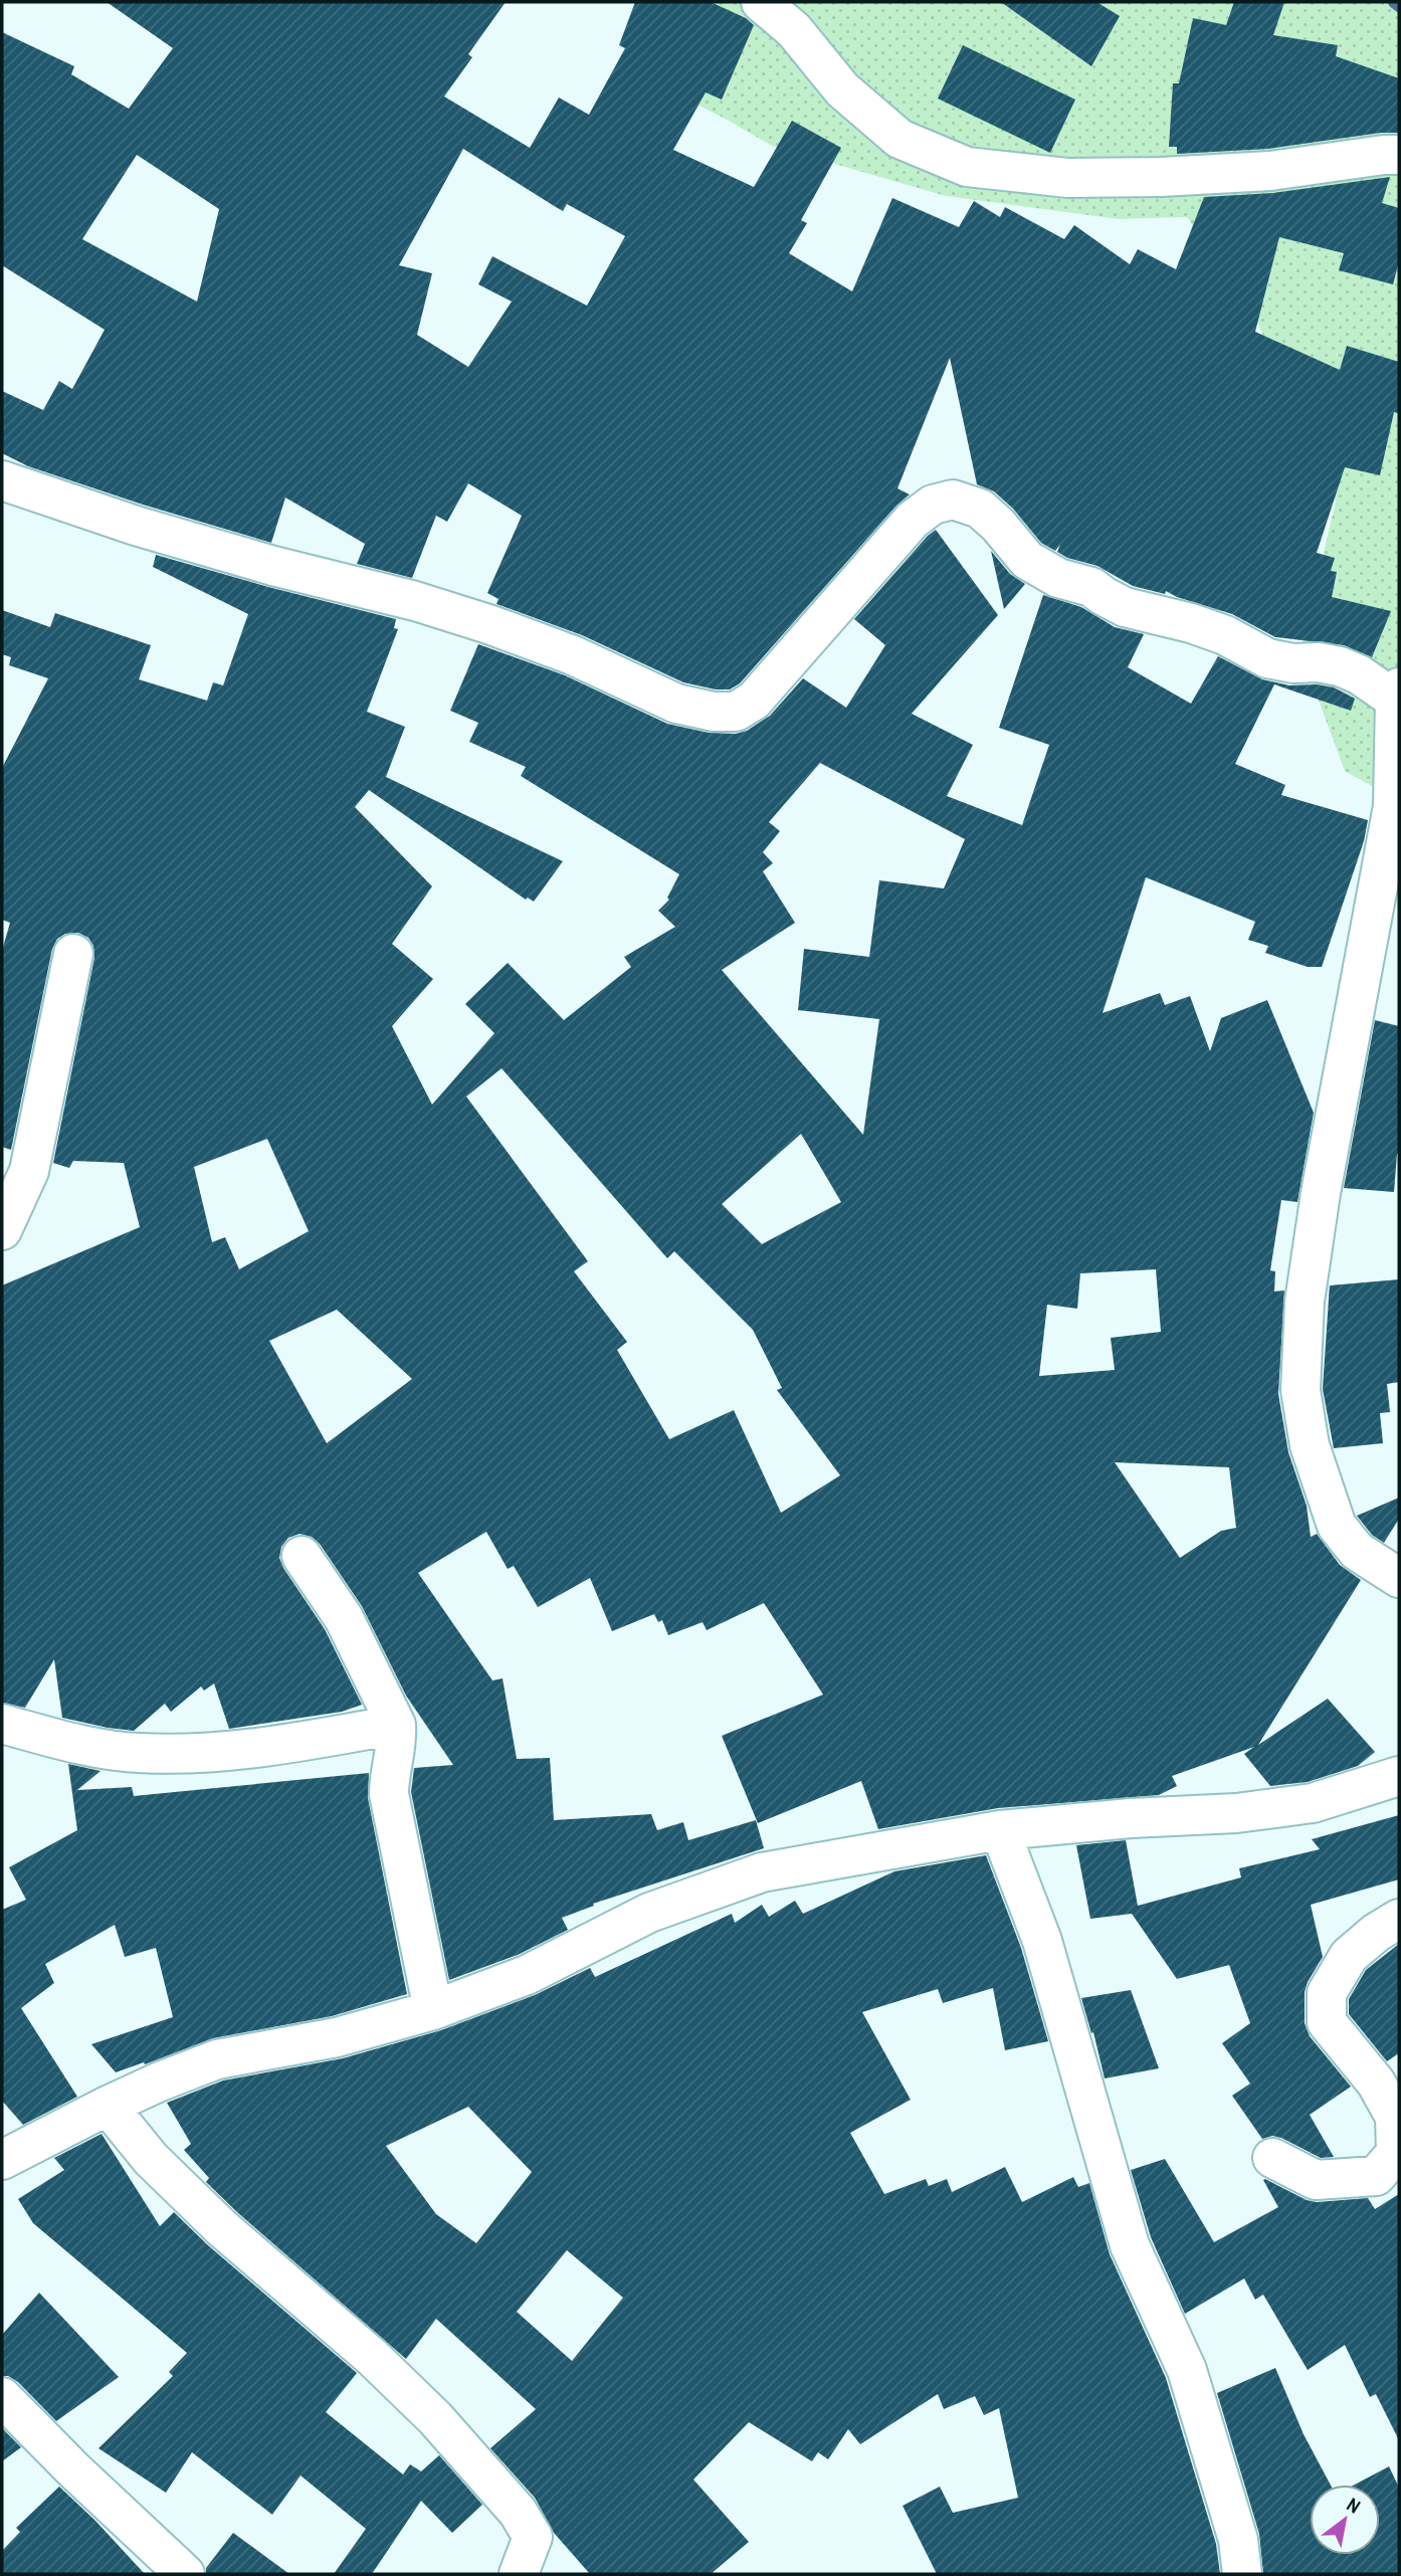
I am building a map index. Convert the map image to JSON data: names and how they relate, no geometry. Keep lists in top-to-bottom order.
{
  "north": "top right"
}
